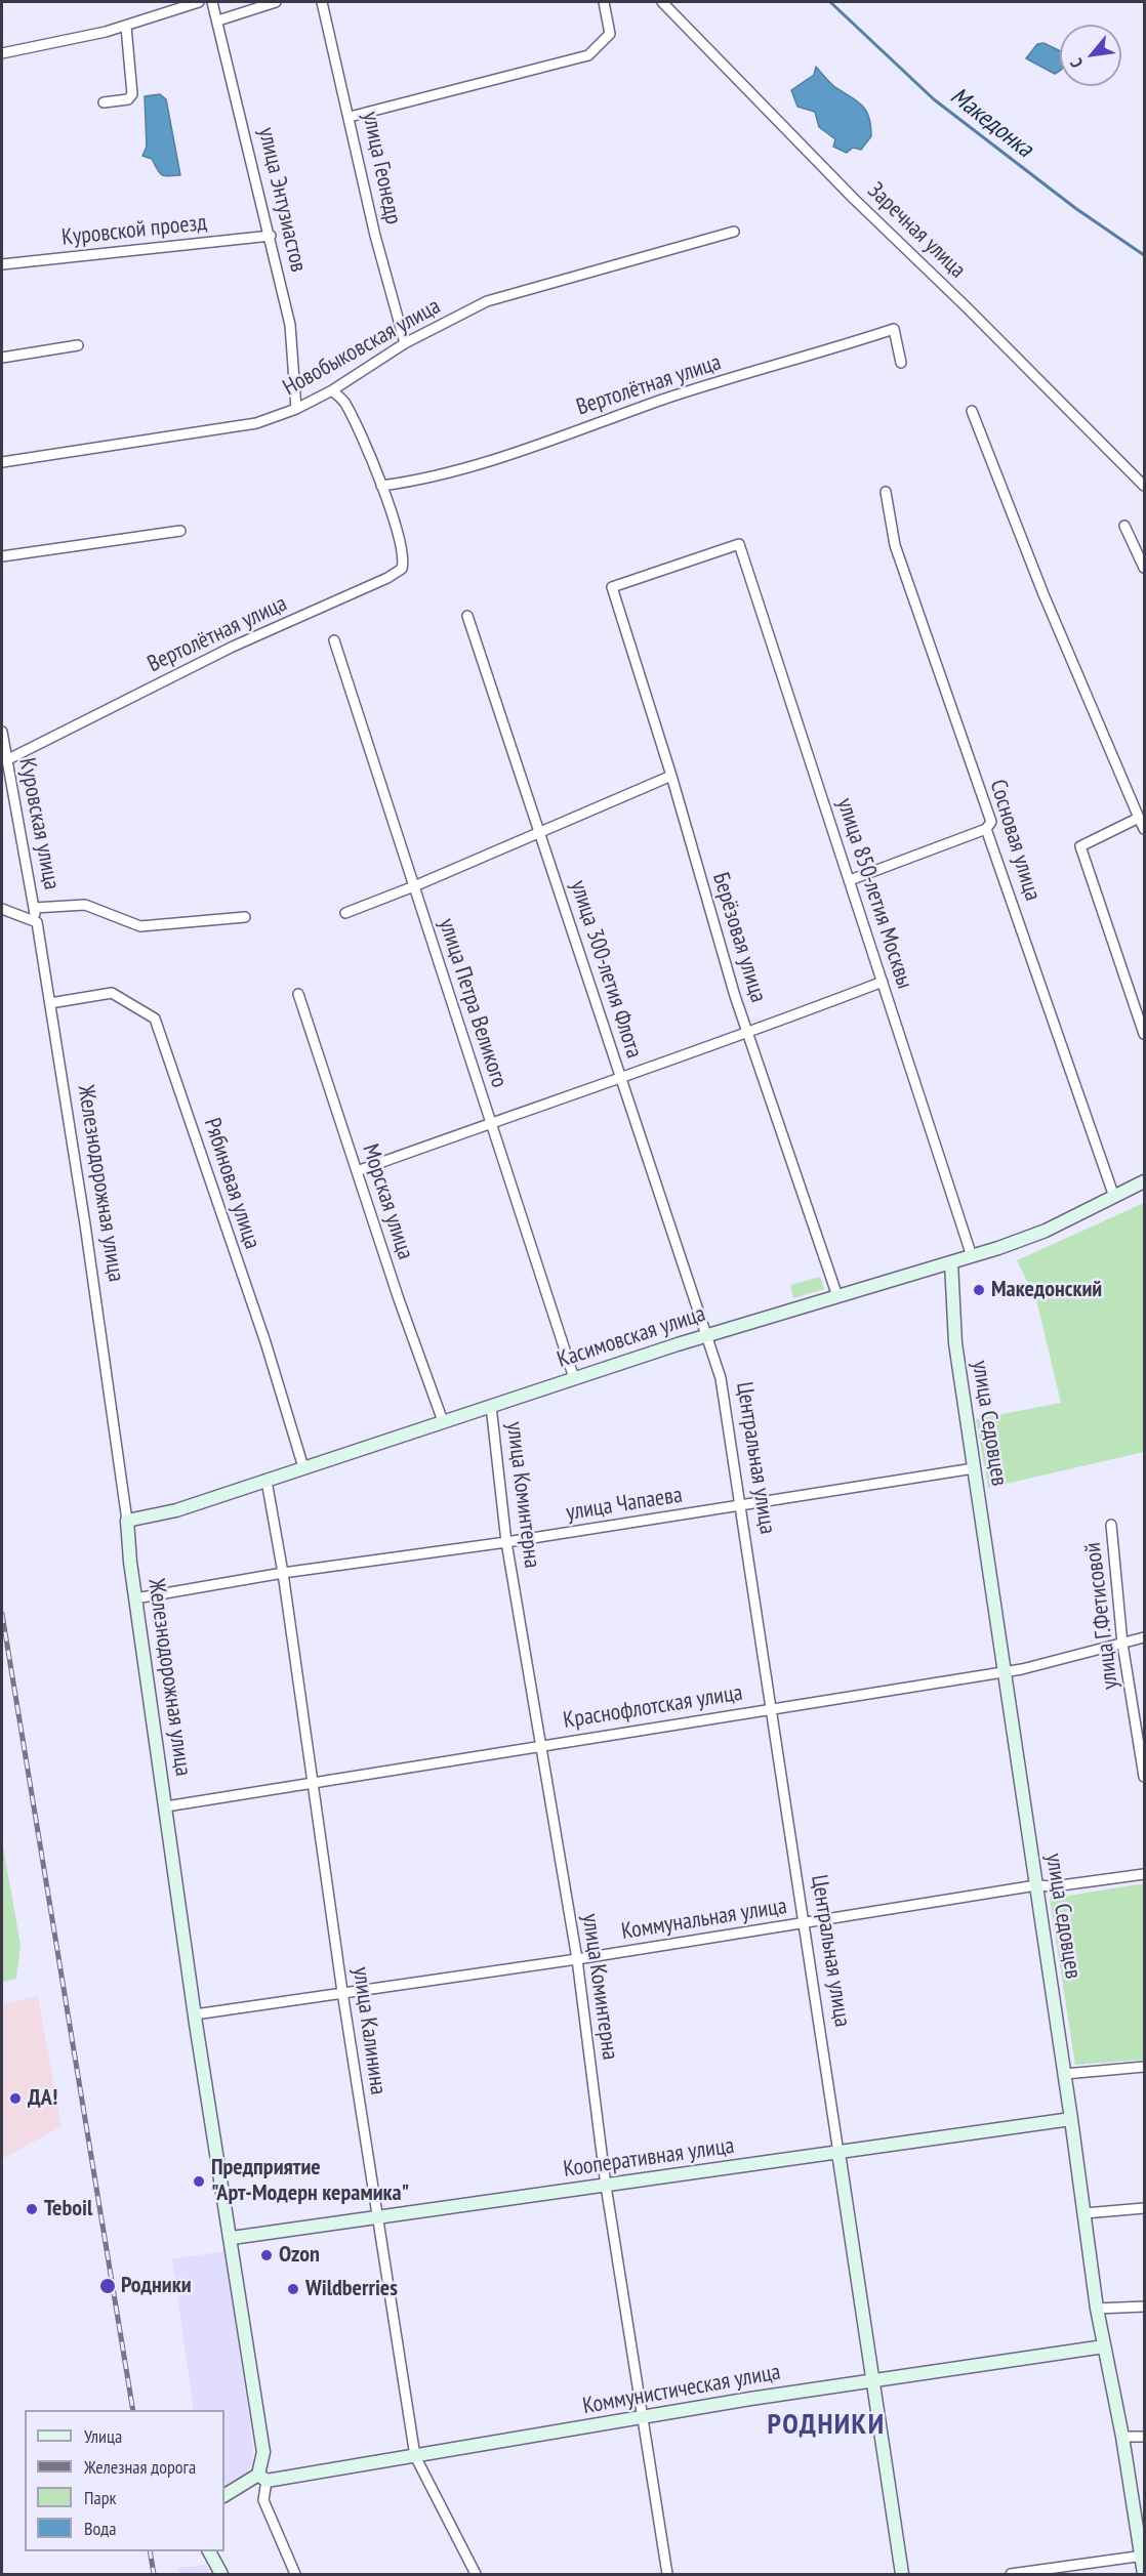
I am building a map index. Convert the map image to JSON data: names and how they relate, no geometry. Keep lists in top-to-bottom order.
{
  "streets": {
    "street": [
      "улица Геонедр",
      "улица Энтузиастов",
      "Куровской проезд",
      "Заречная улица",
      "Новобыковская улица",
      "Вертолётная улица",
      "Куровская улица",
      "Сосновая улица",
      "улица 850-летия Москвы",
      "Берёзовая улица",
      "улица 300-летия Флота",
      "улица Петра Великого",
      "Железнодорожная улица",
      "Рябиновая улица",
      "Морская улица",
      "Касимовская улица",
      "улица Седовцев",
      "Центральная улица",
      "улица Коминтерна",
      "улица Чапаева",
      "улица Г.Фетисовой",
      "Краснофлотская улица",
      "Коммунальная улица",
      "улица Калинина",
      "Кооперативная улица",
      "Коммунистическая улица"
    ]
  },
  "crossings": [
    ["улица Геонедр", "Новобыковская улица"],
    ["улица Энтузиастов", "Куровской проезд"],
    ["улица Энтузиастов", "Новобыковская улица"],
    ["Новобыковская улица", "Вертолётная улица"],
    ["Вертолётная улица", "Куровская улица"],
    ["Куровская улица", "Железнодорожная улица"],
    ["Сосновая улица", "Касимовская улица"],
    ["улица 850-летия Москвы", "Берёзовая улица"],
    ["улица 850-летия Москвы", "Касимовская улица"],
    ["Берёзовая улица", "Касимовская улица"],
    ["улица 300-летия Флота", "Касимовская улица"],
    ["улица 300-летия Флота", "Центральная улица"],
    ["улица Петра Великого", "Касимовская улица"],
    ["Железнодорожная улица", "Рябиновая улица"],
    ["Железнодорожная улица", "Касимовская улица"],
    ["Железнодорожная улица", "улица Чапаева"],
    ["Железнодорожная улица", "Краснофлотская улица"],
    ["Железнодорожная улица", "Коммунальная улица"],
    ["Железнодорожная улица", "Кооперативная улица"],
    ["Железнодорожная улица", "Коммунистическая улица"],
    ["Рябиновая улица", "Касимовская улица"],
    ["Морская улица", "Касимовская улица"],
    ["Касимовская улица", "улица Седовцев"],
    ["Касимовская улица", "Центральная улица"],
    ["Касимовская улица", "улица Коминтерна"],
    ["Касимовская улица", "улица Калинина"],
    ["улица Седовцев", "улица Чапаева"],
    ["улица Седовцев", "Краснофлотская улица"],
    ["улица Седовцев", "Коммунальная улица"],
    ["улица Седовцев", "Кооперативная улица"],
    ["улица Седовцев", "Коммунистическая улица"],
    ["Центральная улица", "улица Чапаева"],
    ["Центральная улица", "Краснофлотская улица"],
    ["Центральная улица", "Коммунальная улица"],
    ["Центральная улица", "Кооперативная улица"],
    ["Центральная улица", "Коммунистическая улица"],
    ["улица Коминтерна", "улица Чапаева"],
    ["улица Коминтерна", "Краснофлотская улица"],
    ["улица Коминтерна", "Коммунальная улица"],
    ["улица Коминтерна", "Кооперативная улица"],
    ["улица Коминтерна", "Коммунистическая улица"],
    ["улица Чапаева", "улица Калинина"],
    ["улица Г.Фетисовой", "Краснофлотская улица"],
    ["Краснофлотская улица", "улица Калинина"],
    ["Коммунальная улица", "улица Калинина"],
    ["улица Калинина", "Кооперативная улица"],
    ["улица Калинина", "Коммунистическая улица"]
  ],
  "districts": ["РОДНИКИ"],
  "water": ["Македонка"],
  "places": [
    "Македонский",
    "ДА!",
    "Предприятие \"Арт-Модерн керамика\"",
    "Teboil",
    "Ozon",
    "Родники",
    "Wildberries"
  ],
  "legend": [
    "Улица",
    "Железная дорога",
    "Парк",
    "Вода"
  ],
  "north": "bottom left"
}
